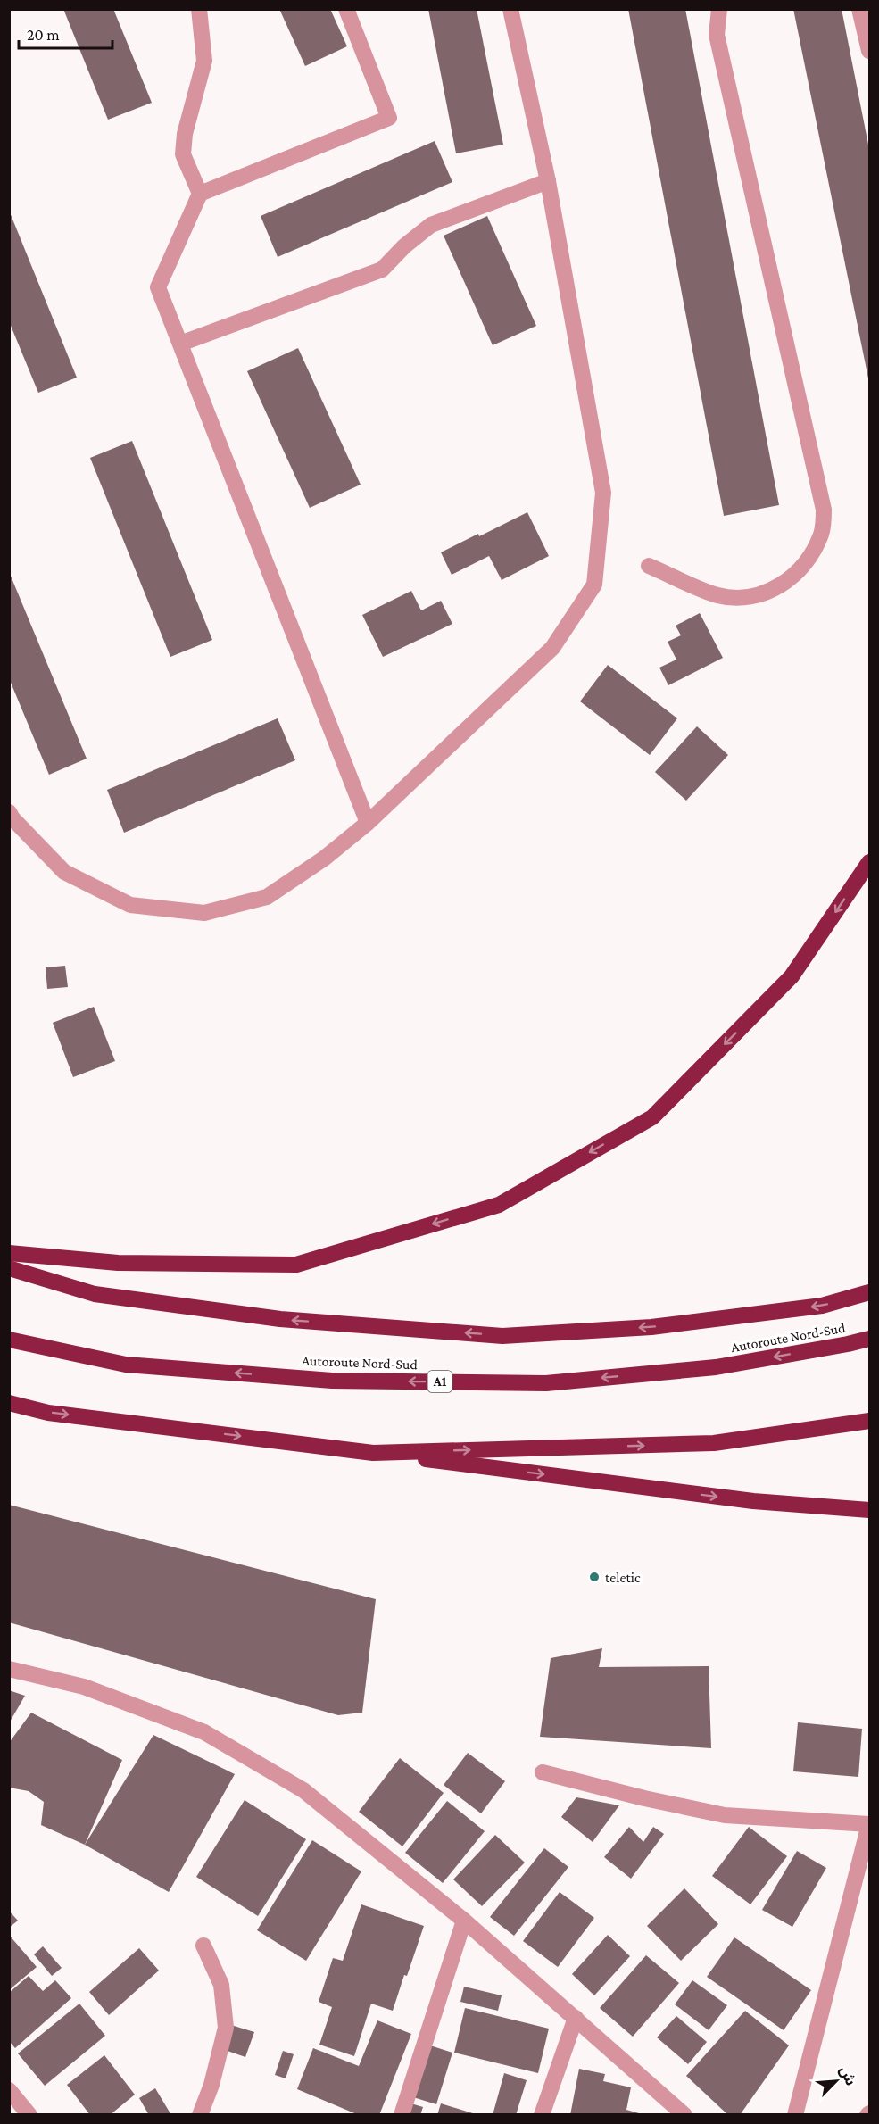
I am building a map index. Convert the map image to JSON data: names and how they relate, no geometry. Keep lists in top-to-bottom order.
{
  "streets": {
    "highway": ["Autoroute Nord-Sud", "A1"]
  },
  "places": ["teletic"],
  "scale_bar": "20 m",
  "north": "top right"
}
